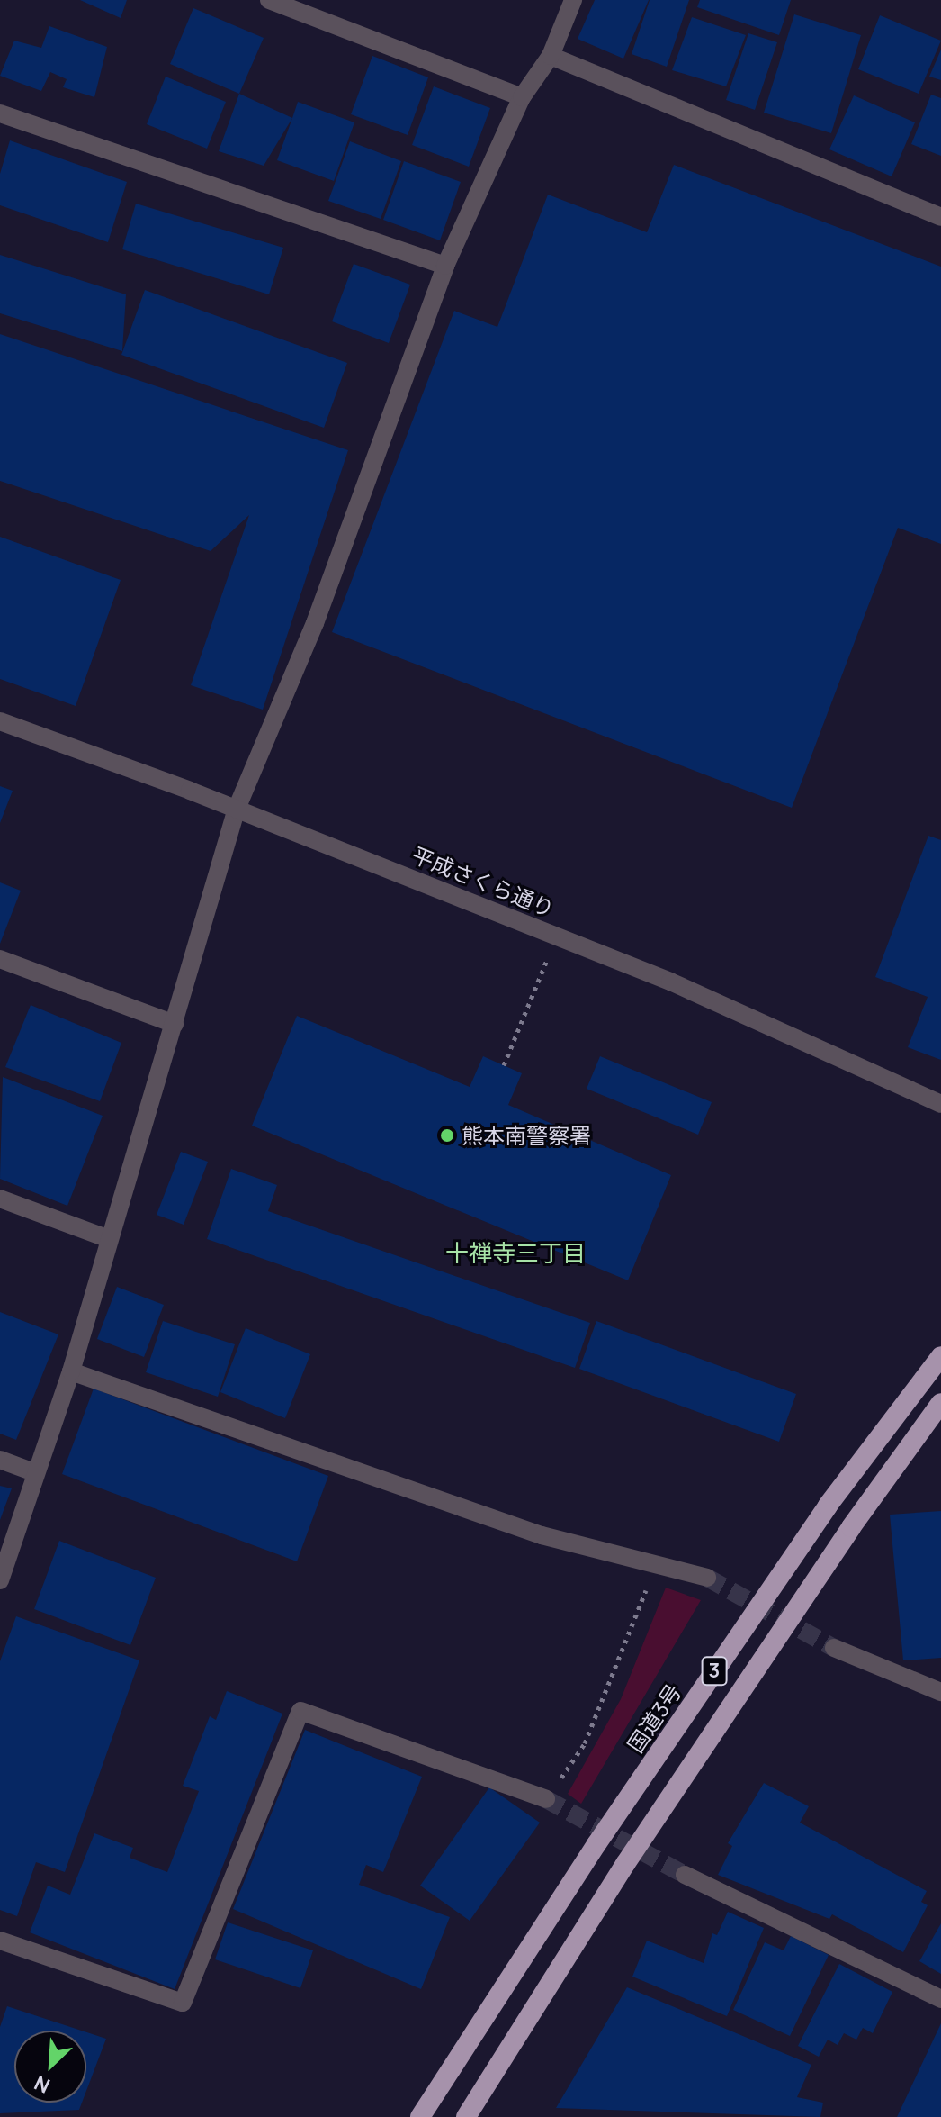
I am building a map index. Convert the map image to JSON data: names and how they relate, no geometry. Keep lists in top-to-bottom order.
{
  "streets": {
    "highway": ["3", "国道3号"],
    "street": ["平成さくら通り"]
  },
  "districts": ["十禅寺三丁目"],
  "places": ["熊本南警察署"],
  "north": "bottom left"
}
